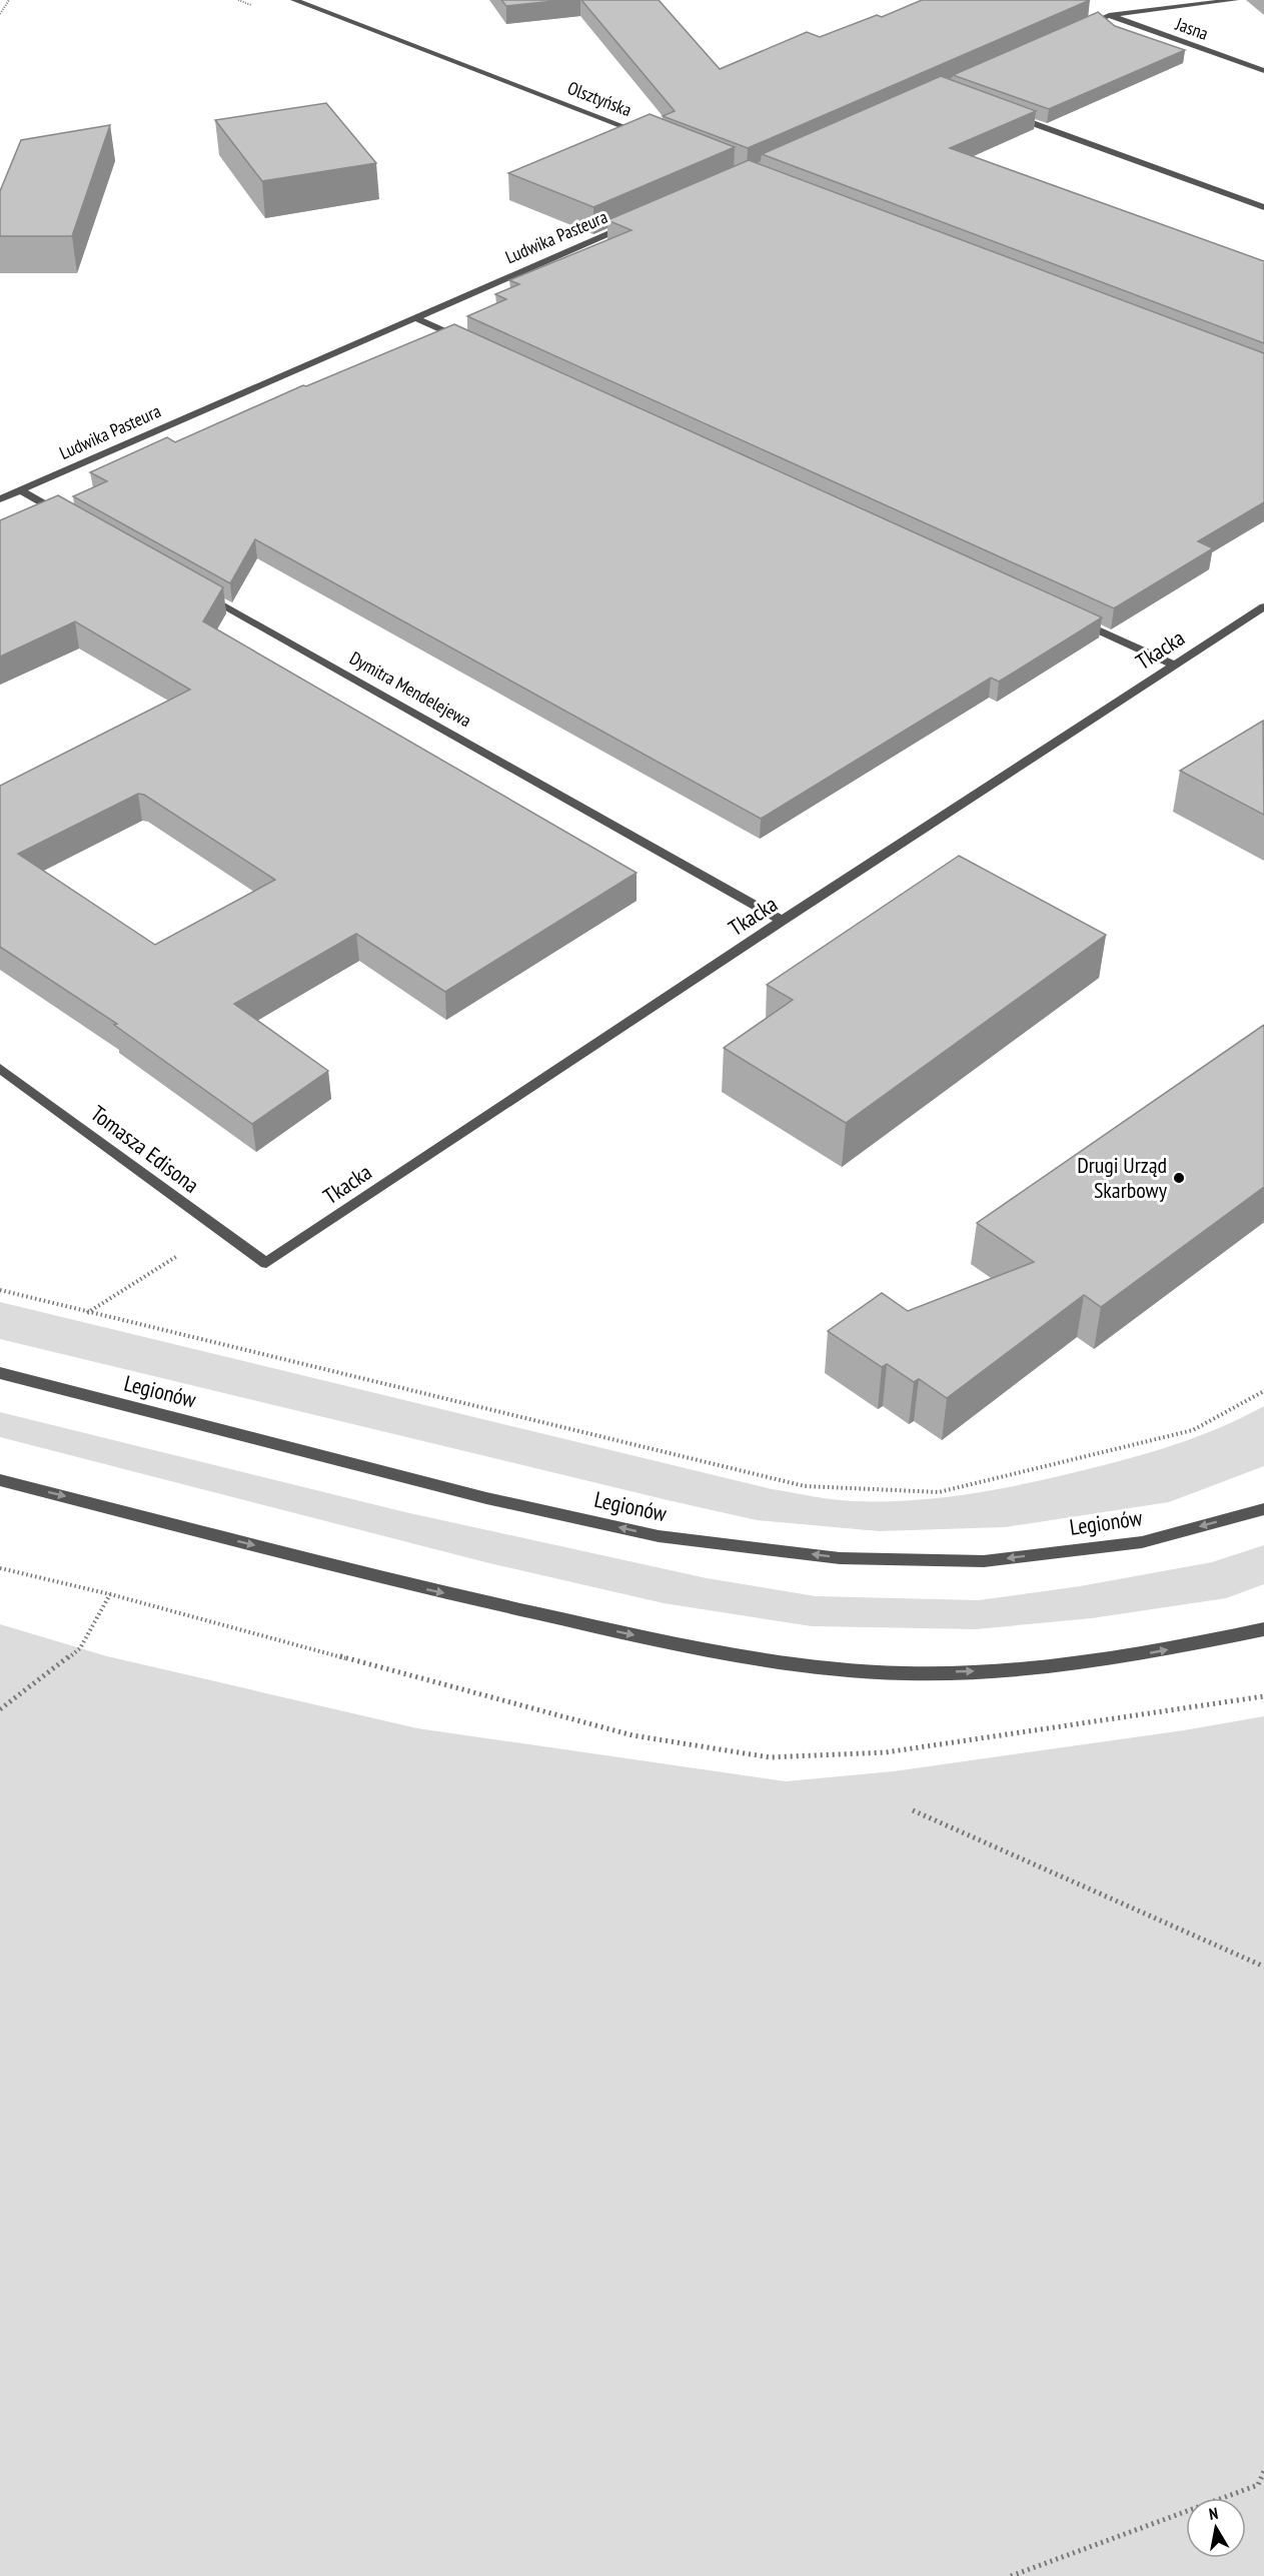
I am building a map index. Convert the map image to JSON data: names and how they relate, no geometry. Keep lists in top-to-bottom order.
{
  "streets": {
    "street": [
      "Jasna",
      "Olsztyńska",
      "Ludwika Pasteura",
      "Tkacka",
      "Dymitra Mendelejewa",
      "Tomasza Edisona",
      "Legionów"
    ]
  },
  "crossings": [
    ["Tkacka", "Dymitra Mendelejewa"],
    ["Tkacka", "Tomasza Edisona"]
  ],
  "places": ["Drugi Urząd Skarbowy"],
  "north": "top"
}
